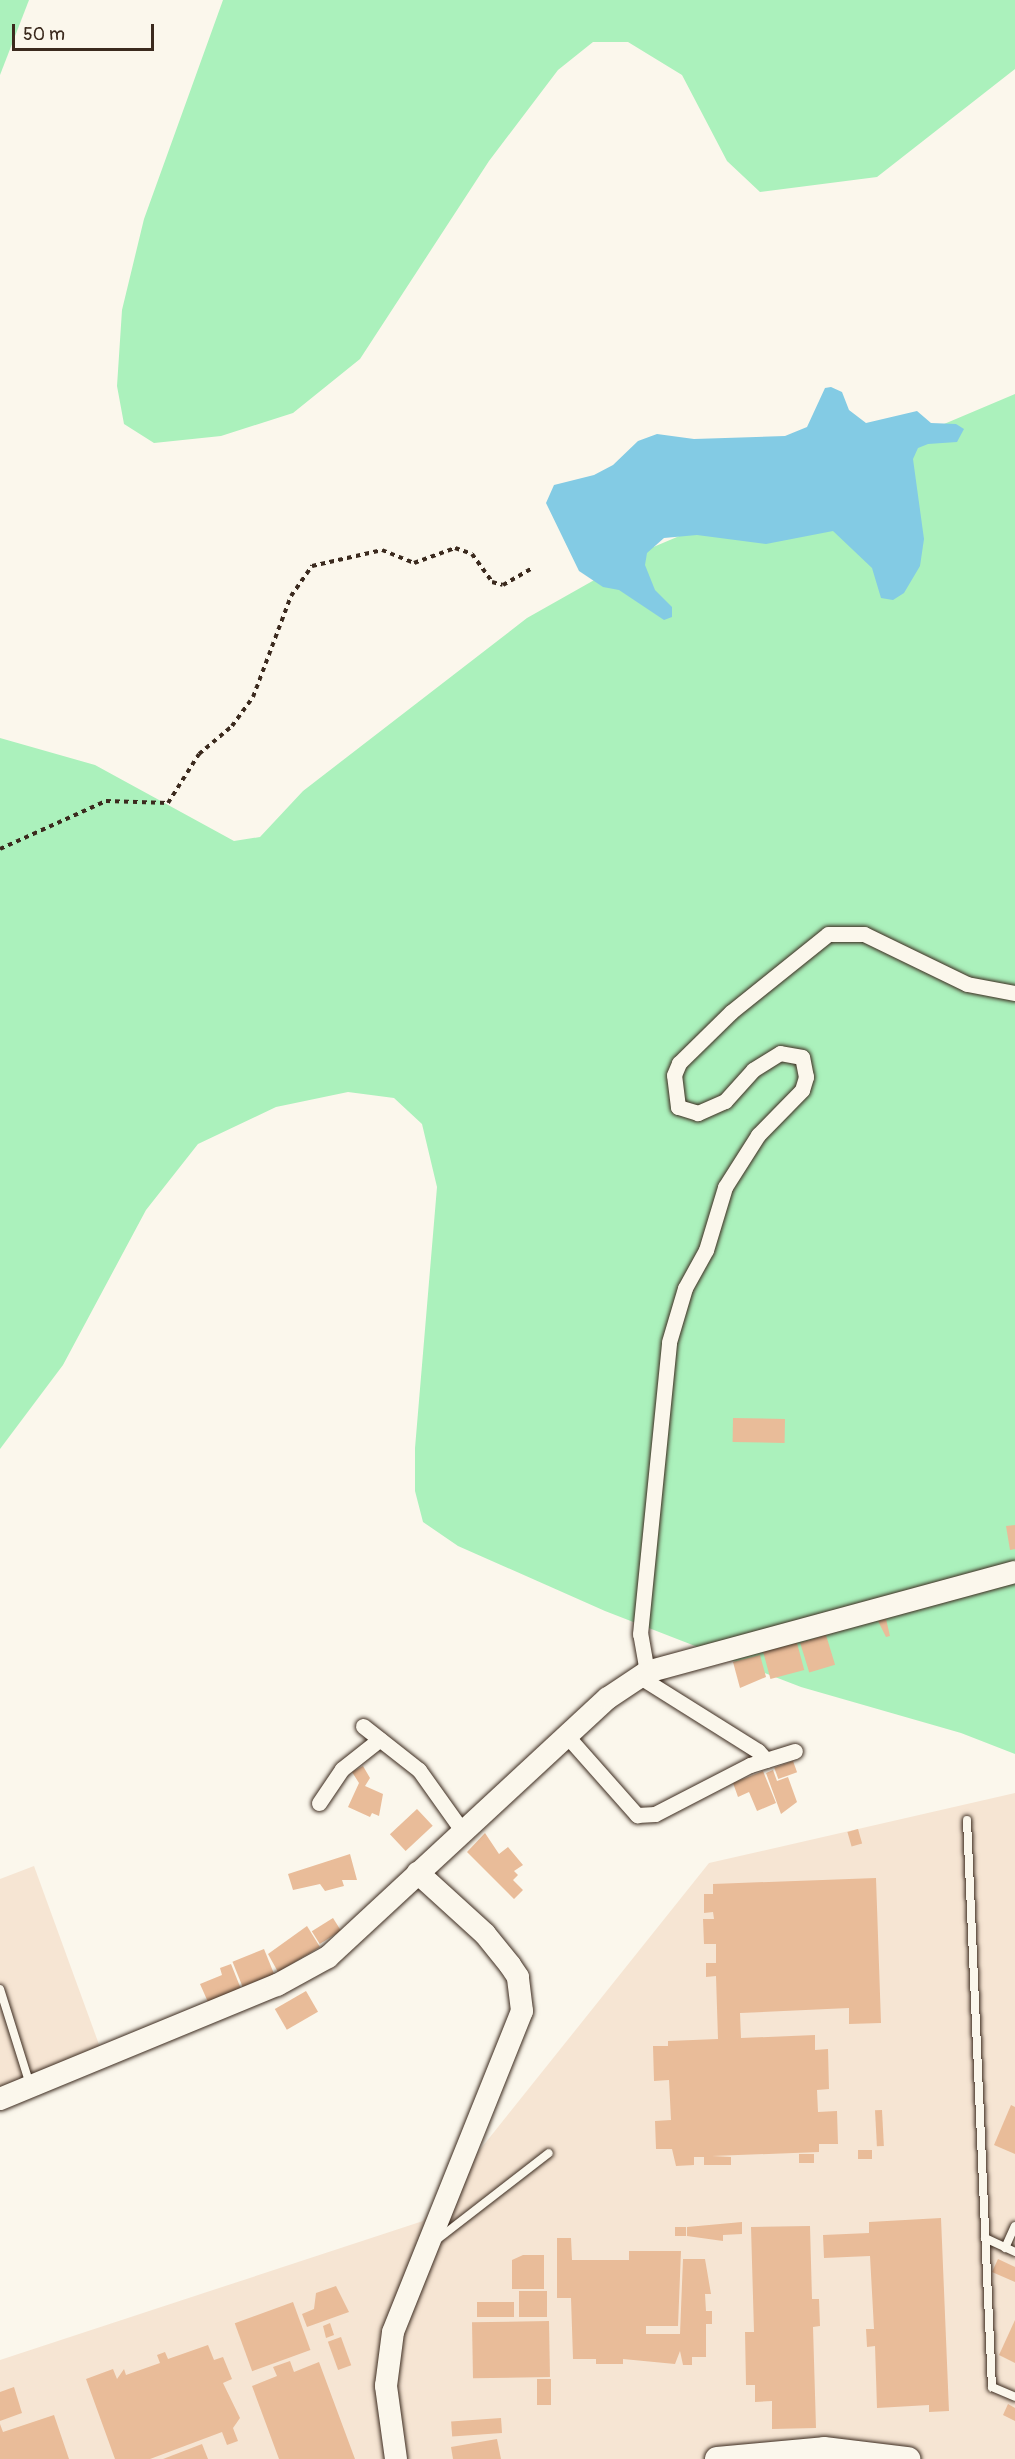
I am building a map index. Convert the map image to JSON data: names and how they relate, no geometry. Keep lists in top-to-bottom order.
{
  "scale_bar": "50 m"
}
